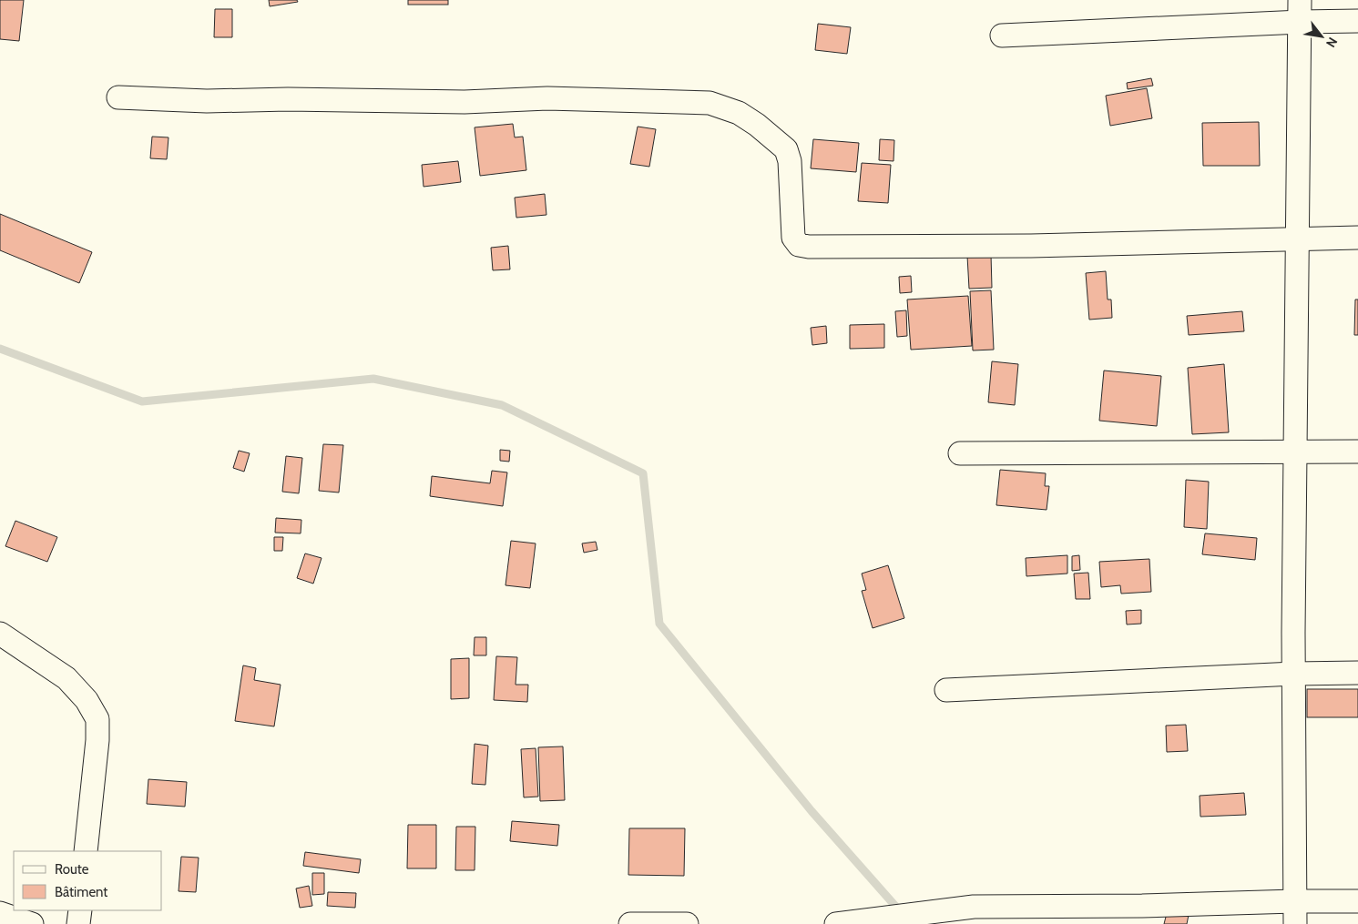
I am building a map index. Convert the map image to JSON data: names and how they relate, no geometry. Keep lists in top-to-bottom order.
{
  "legend": ["Route", "Bâtiment"],
  "north": "bottom right"
}
